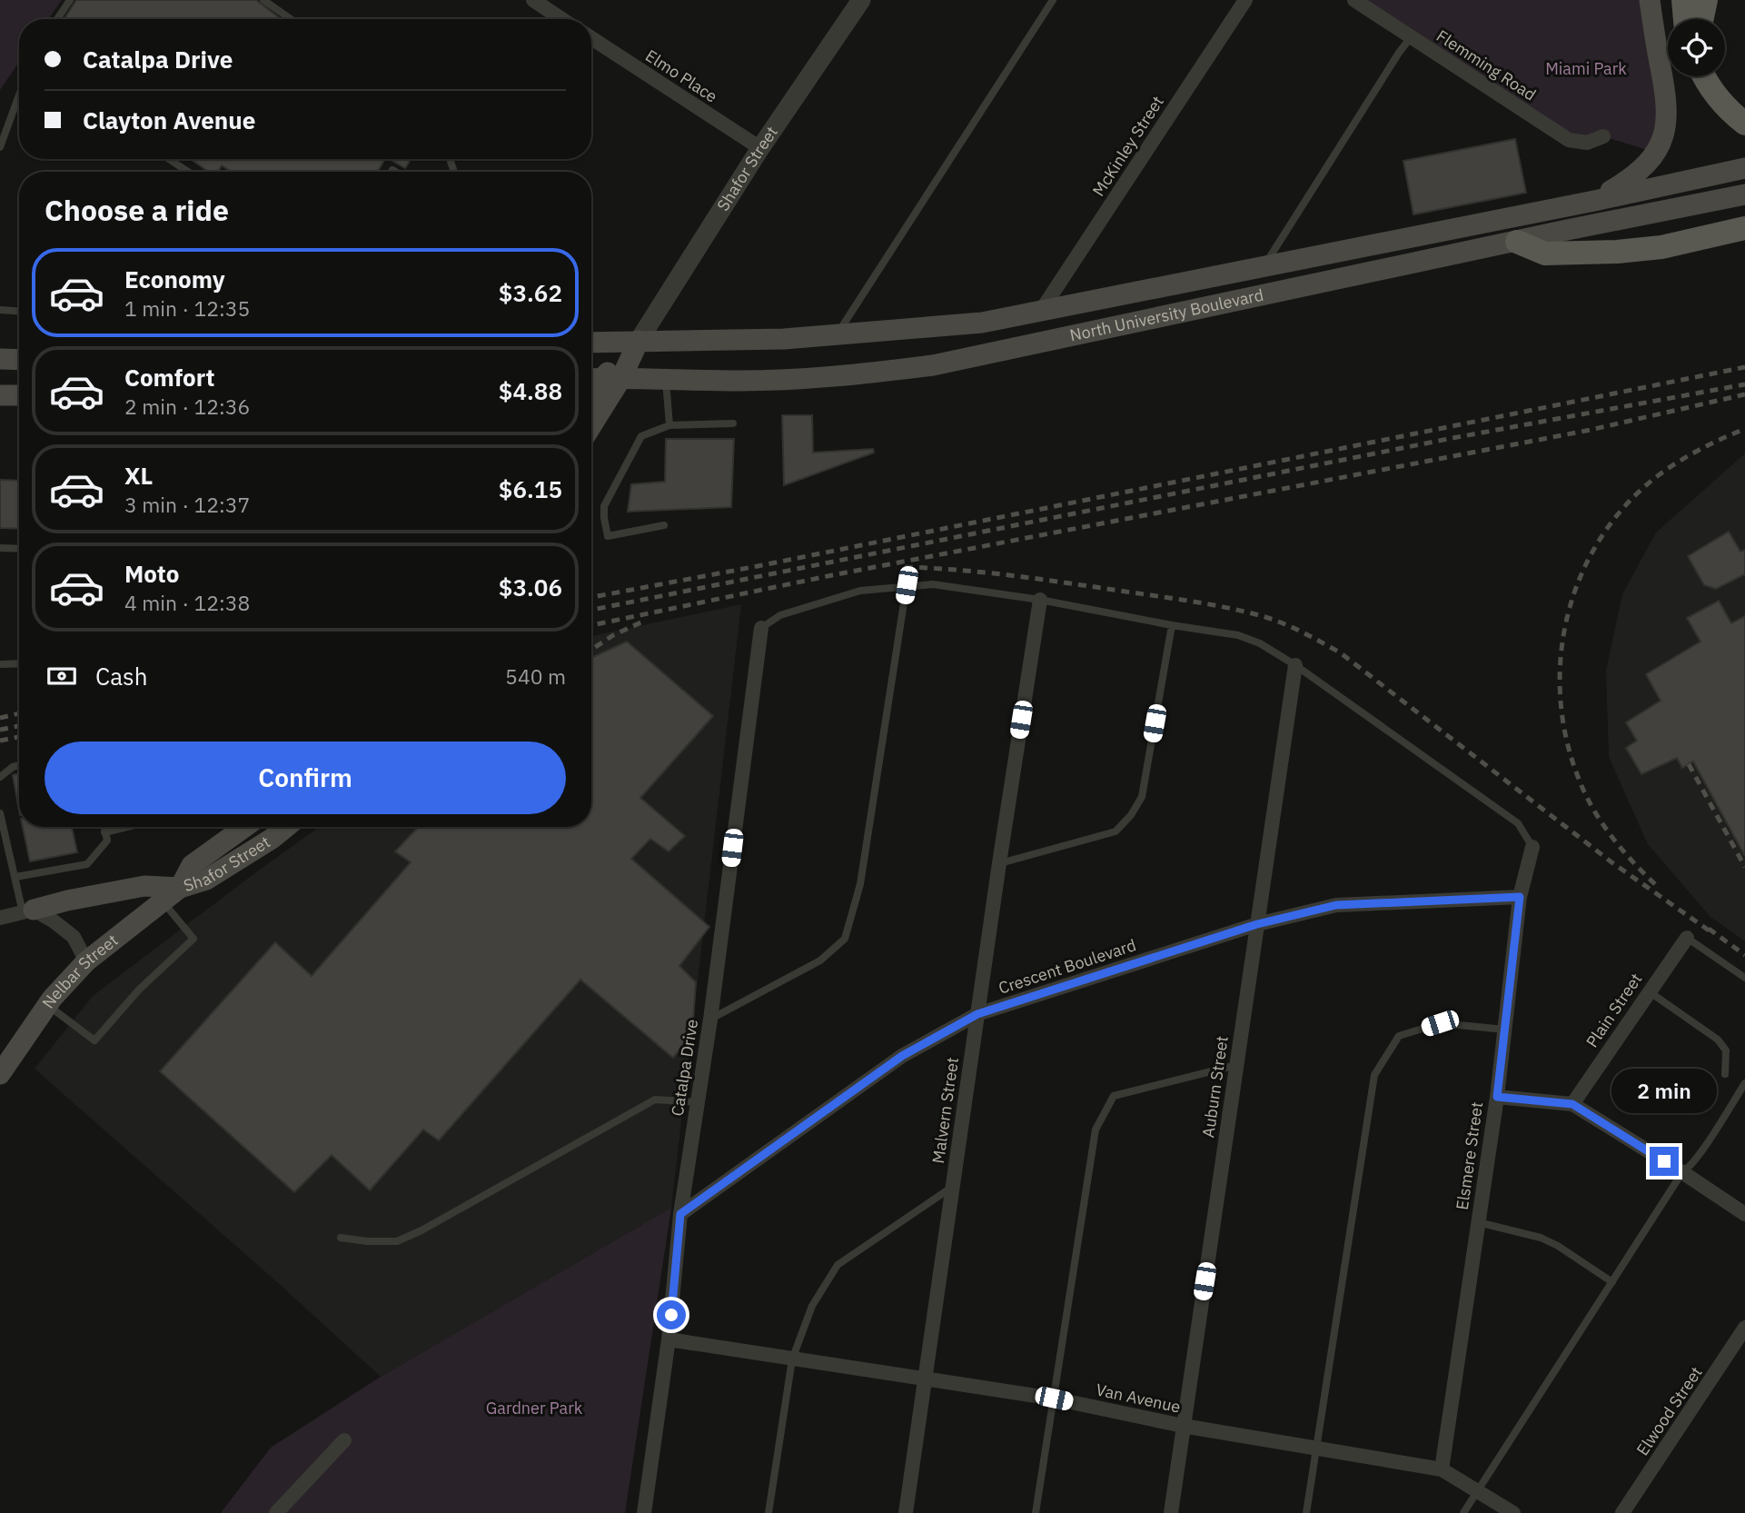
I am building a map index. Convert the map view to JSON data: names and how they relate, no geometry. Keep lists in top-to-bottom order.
{
  "streets": {
    "main road": ["Shafor Street", "North University Boulevard", "Nelbar Street"],
    "street": [
      "Flemming Road",
      "Elmo Place",
      "McKinley Street",
      "Crescent Boulevard",
      "Plain Street",
      "Catalpa Drive",
      "Auburn Street",
      "Malvern Street",
      "Elsmere Street",
      "Van Avenue",
      "Elwood Street"
    ]
  },
  "crossings": [
    ["Elmo Place", "Shafor Street"],
    ["McKinley Street", "North University Boulevard"],
    ["Shafor Street", "North University Boulevard"],
    ["Shafor Street", "Nelbar Street"],
    ["Crescent Boulevard", "Catalpa Drive"],
    ["Crescent Boulevard", "Auburn Street"],
    ["Crescent Boulevard", "Malvern Street"],
    ["Crescent Boulevard", "Elsmere Street"],
    ["Catalpa Drive", "Van Avenue"],
    ["Auburn Street", "Van Avenue"],
    ["Malvern Street", "Van Avenue"],
    ["Elsmere Street", "Van Avenue"]
  ],
  "parks": ["Miami Park", "Gardner Park"],
  "page": {
    "banner": ["Catalpa Drive", "Clayton Avenue"],
    "heading": "Choose a ride",
    "list": [
      {
        "name": "Economy",
        "note": "1 min · 12:35",
        "value": "$3.62"
      },
      {
        "name": "Comfort",
        "note": "2 min · 12:36",
        "value": "$4.88"
      },
      {
        "name": "XL",
        "note": "3 min · 12:37",
        "value": "$6.15"
      },
      {
        "name": "Moto",
        "note": "4 min · 12:38",
        "value": "$3.06"
      }
    ],
    "pay": ["Cash", "540 m"],
    "buttons": "Confirm",
    "bubble": "2 min"
  }
}
